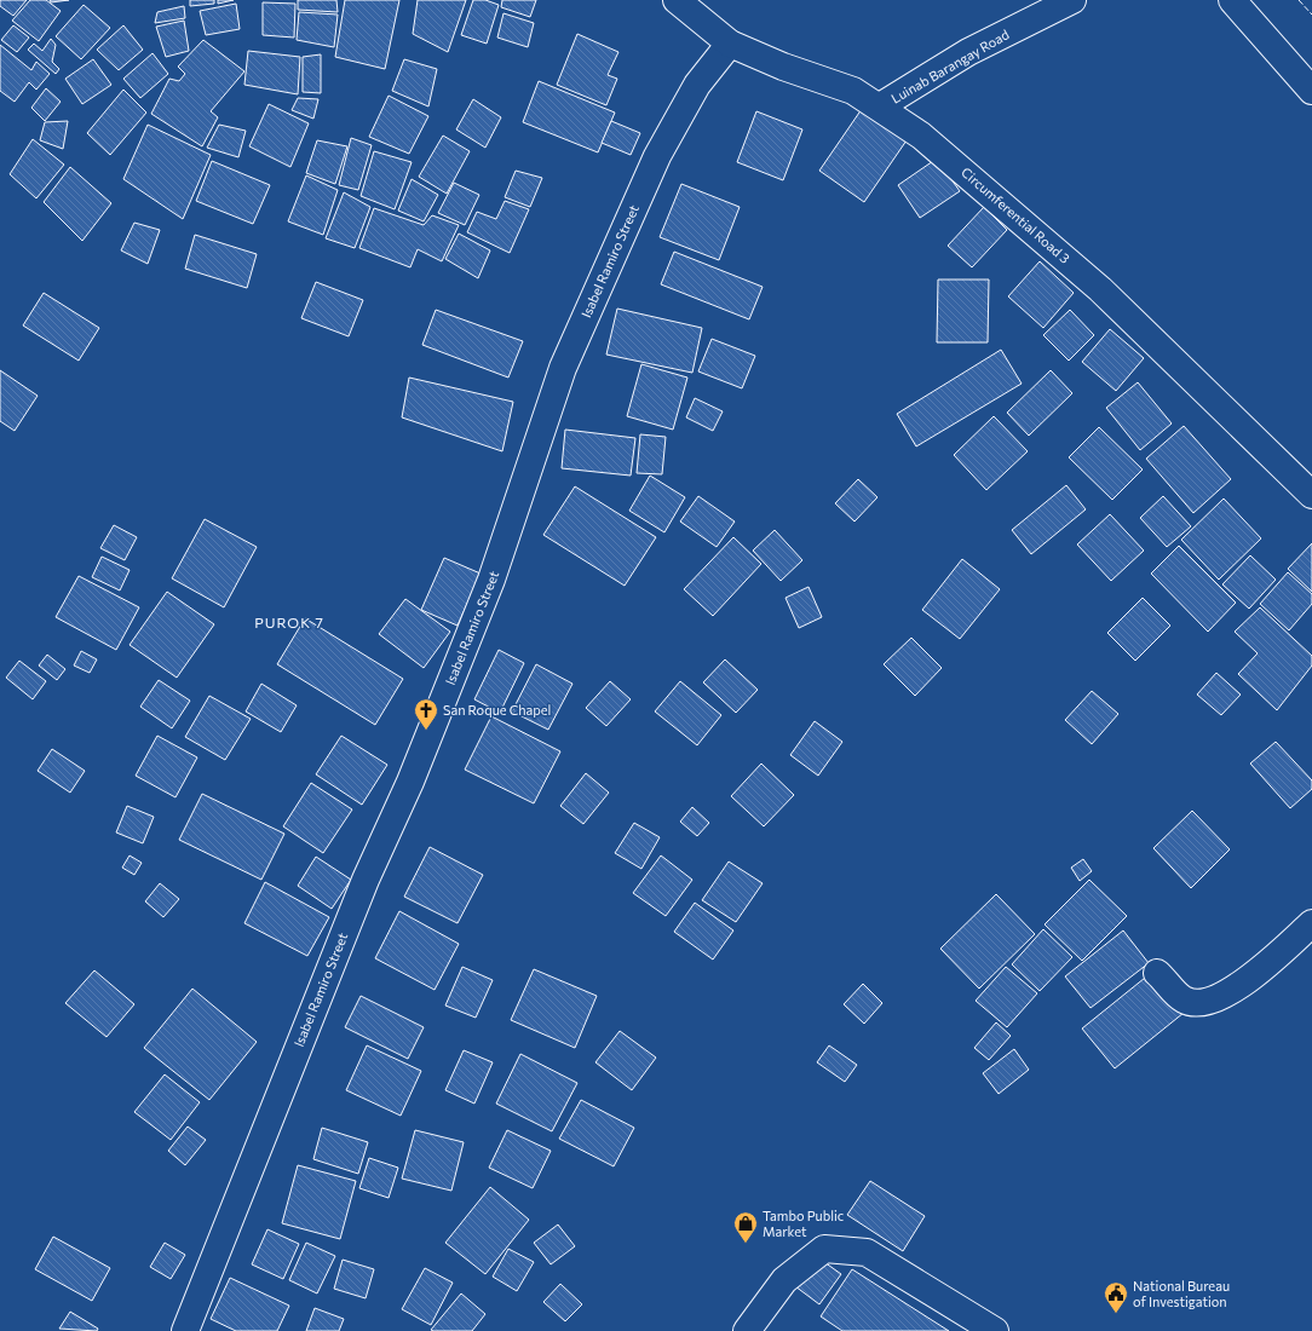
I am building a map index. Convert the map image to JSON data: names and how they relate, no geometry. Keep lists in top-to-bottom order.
{
  "streets": {
    "street": ["Luinab Barangay Road", "Circumferential Road 3", "Isabel Ramiro Street"]
  },
  "crossings": [
    ["Luinab Barangay Road", "Circumferential Road 3"],
    ["Circumferential Road 3", "Isabel Ramiro Street"]
  ],
  "districts": ["PUROK 7"],
  "places": {
    "church": ["San Roque Chapel"],
    "shop": ["Tambo Public Market"],
    "public building": ["National Bureau of Investigation"]
  }
}
